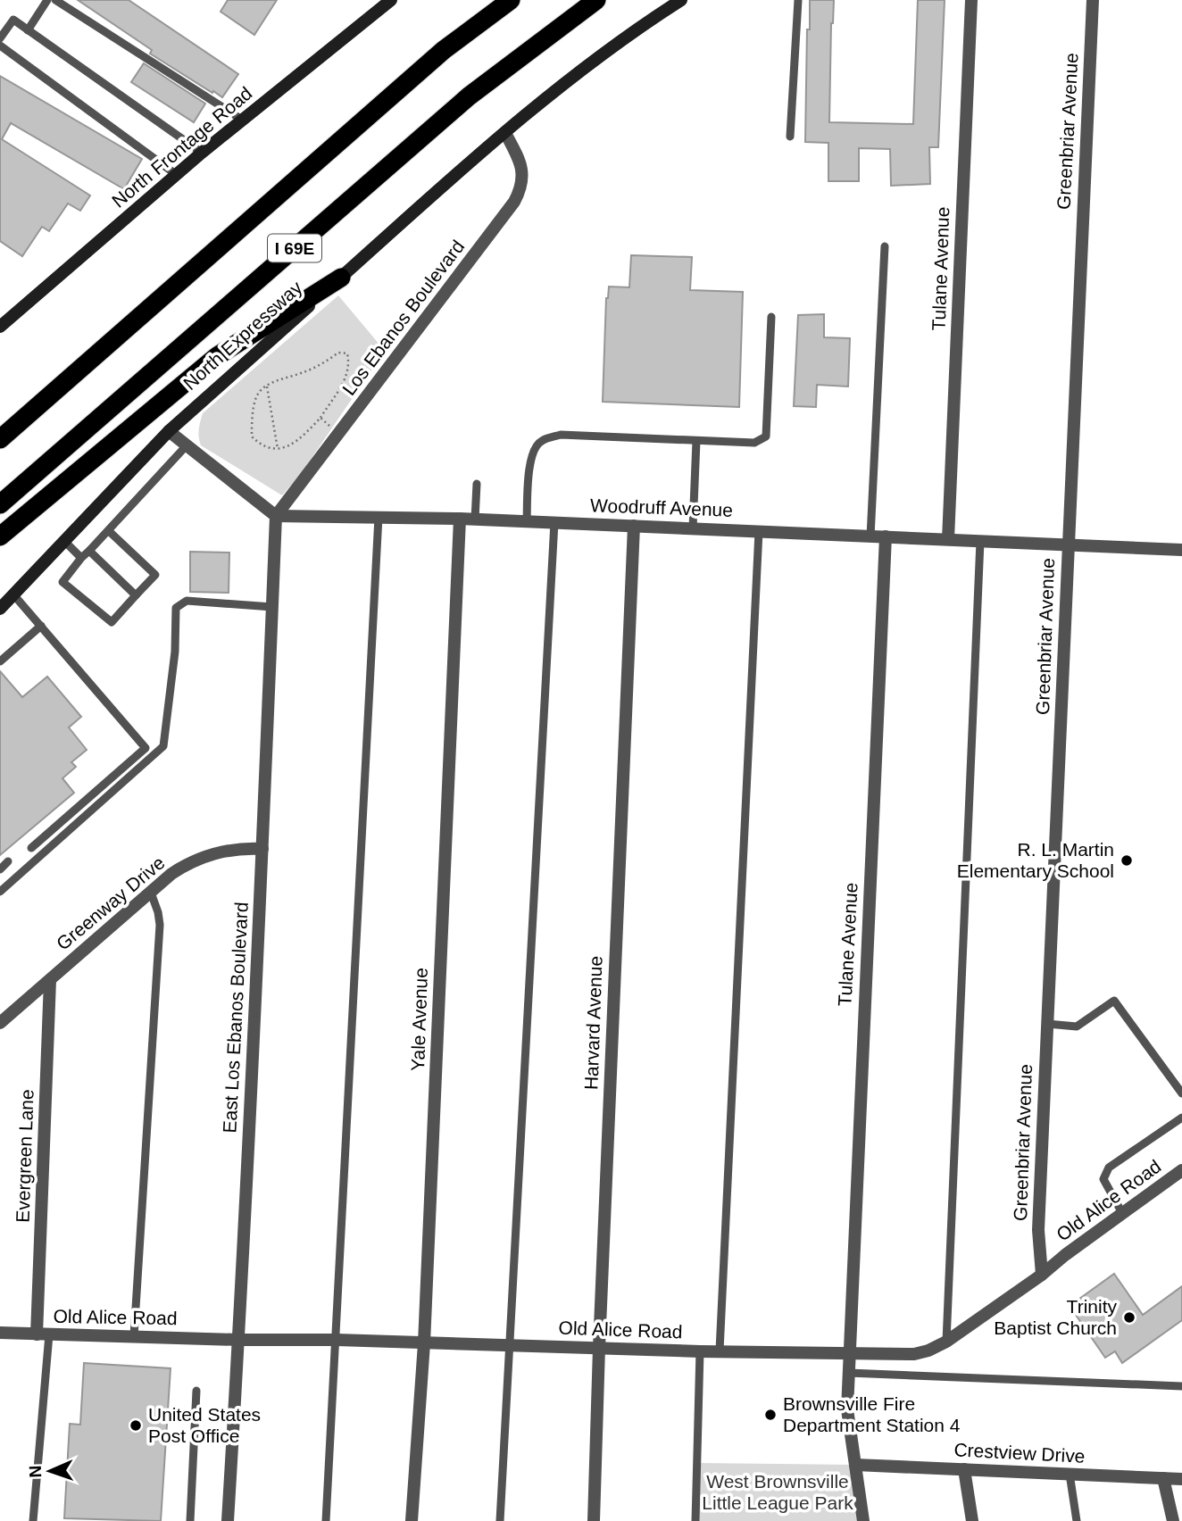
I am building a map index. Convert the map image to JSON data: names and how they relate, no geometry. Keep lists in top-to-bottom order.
{
  "streets": {
    "highway": ["I 69E", "North Expressway"],
    "main road": ["North Frontage Road"],
    "street": [
      "Greenbriar Avenue",
      "Tulane Avenue",
      "Los Ebanos Boulevard",
      "Woodruff Avenue",
      "Greenway Drive",
      "East Los Ebanos Boulevard",
      "Yale Avenue",
      "Harvard Avenue",
      "Evergreen Lane",
      "Old Alice Road",
      "Crestview Drive"
    ]
  },
  "crossings": [
    ["Greenbriar Avenue", "Woodruff Avenue"],
    ["Greenbriar Avenue", "Old Alice Road"],
    ["Tulane Avenue", "Woodruff Avenue"],
    ["Tulane Avenue", "Old Alice Road"],
    ["Tulane Avenue", "Crestview Drive"],
    ["Los Ebanos Boulevard", "North Expressway"],
    ["Los Ebanos Boulevard", "Woodruff Avenue"],
    ["Los Ebanos Boulevard", "East Los Ebanos Boulevard"],
    ["Woodruff Avenue", "East Los Ebanos Boulevard"],
    ["Woodruff Avenue", "Yale Avenue"],
    ["Woodruff Avenue", "Harvard Avenue"],
    ["Greenway Drive", "East Los Ebanos Boulevard"],
    ["Greenway Drive", "Evergreen Lane"],
    ["East Los Ebanos Boulevard", "Old Alice Road"],
    ["Yale Avenue", "Old Alice Road"],
    ["Harvard Avenue", "Old Alice Road"],
    ["Evergreen Lane", "Old Alice Road"]
  ],
  "parks": ["West Brownsville Little League Park"],
  "places": [
    "R. L. Martin Elementary School",
    "Trinity Baptist Church",
    "Brownsville Fire Department Station 4",
    "United States Post Office"
  ],
  "north": "left"
}
